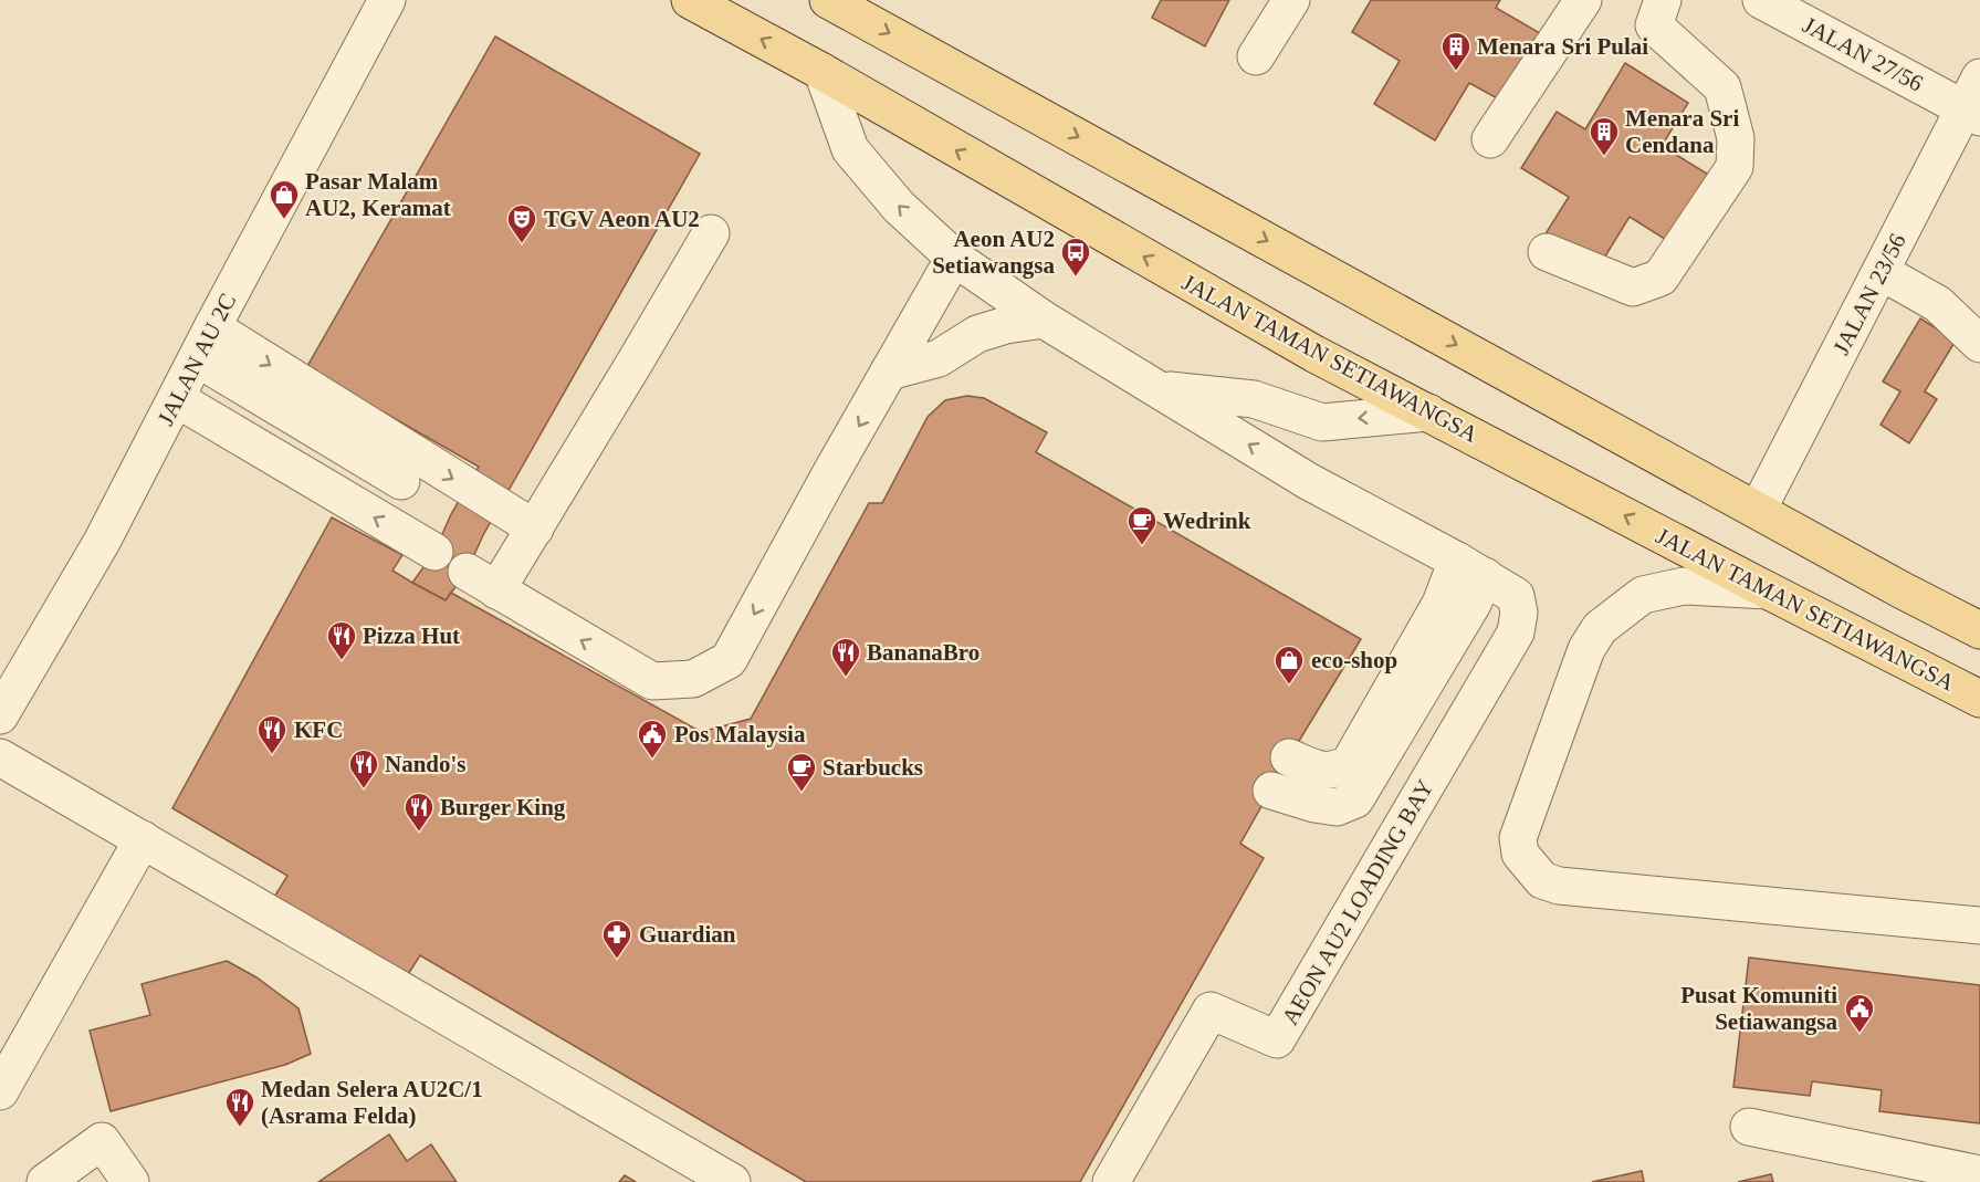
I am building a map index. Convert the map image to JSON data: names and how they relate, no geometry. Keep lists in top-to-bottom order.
{
  "streets": {
    "main road": ["JALAN TAMAN SETIAWANGSA"],
    "street": [
      "JALAN 27/56",
      "JALAN 23/56",
      "JALAN AU 2C",
      "AEON AU2 LOADING BAY"
    ]
  },
  "crossings": [
    ["JALAN 27/56", "JALAN 23/56"]
  ],
  "places": {
    "building": ["Menara Sri Pulai", "Menara Sri Cendana"],
    "shop": ["Pasar Malam AU2, Keramat", "eco-shop"],
    "theatre": ["TGV Aeon AU2"],
    "bus stop": ["Aeon AU2 Setiawangsa"],
    "cafe": ["Wedrink", "Starbucks"],
    "restaurant": [
      "Pizza Hut",
      "BananaBro",
      "KFC",
      "Nando's",
      "Burger King",
      "Medan Selera AU2C/1 (Asrama Felda)"
    ],
    "public building": ["Pos Malaysia", "Pusat Komuniti Setiawangsa"],
    "pharmacy": ["Guardian"]
  }
}
